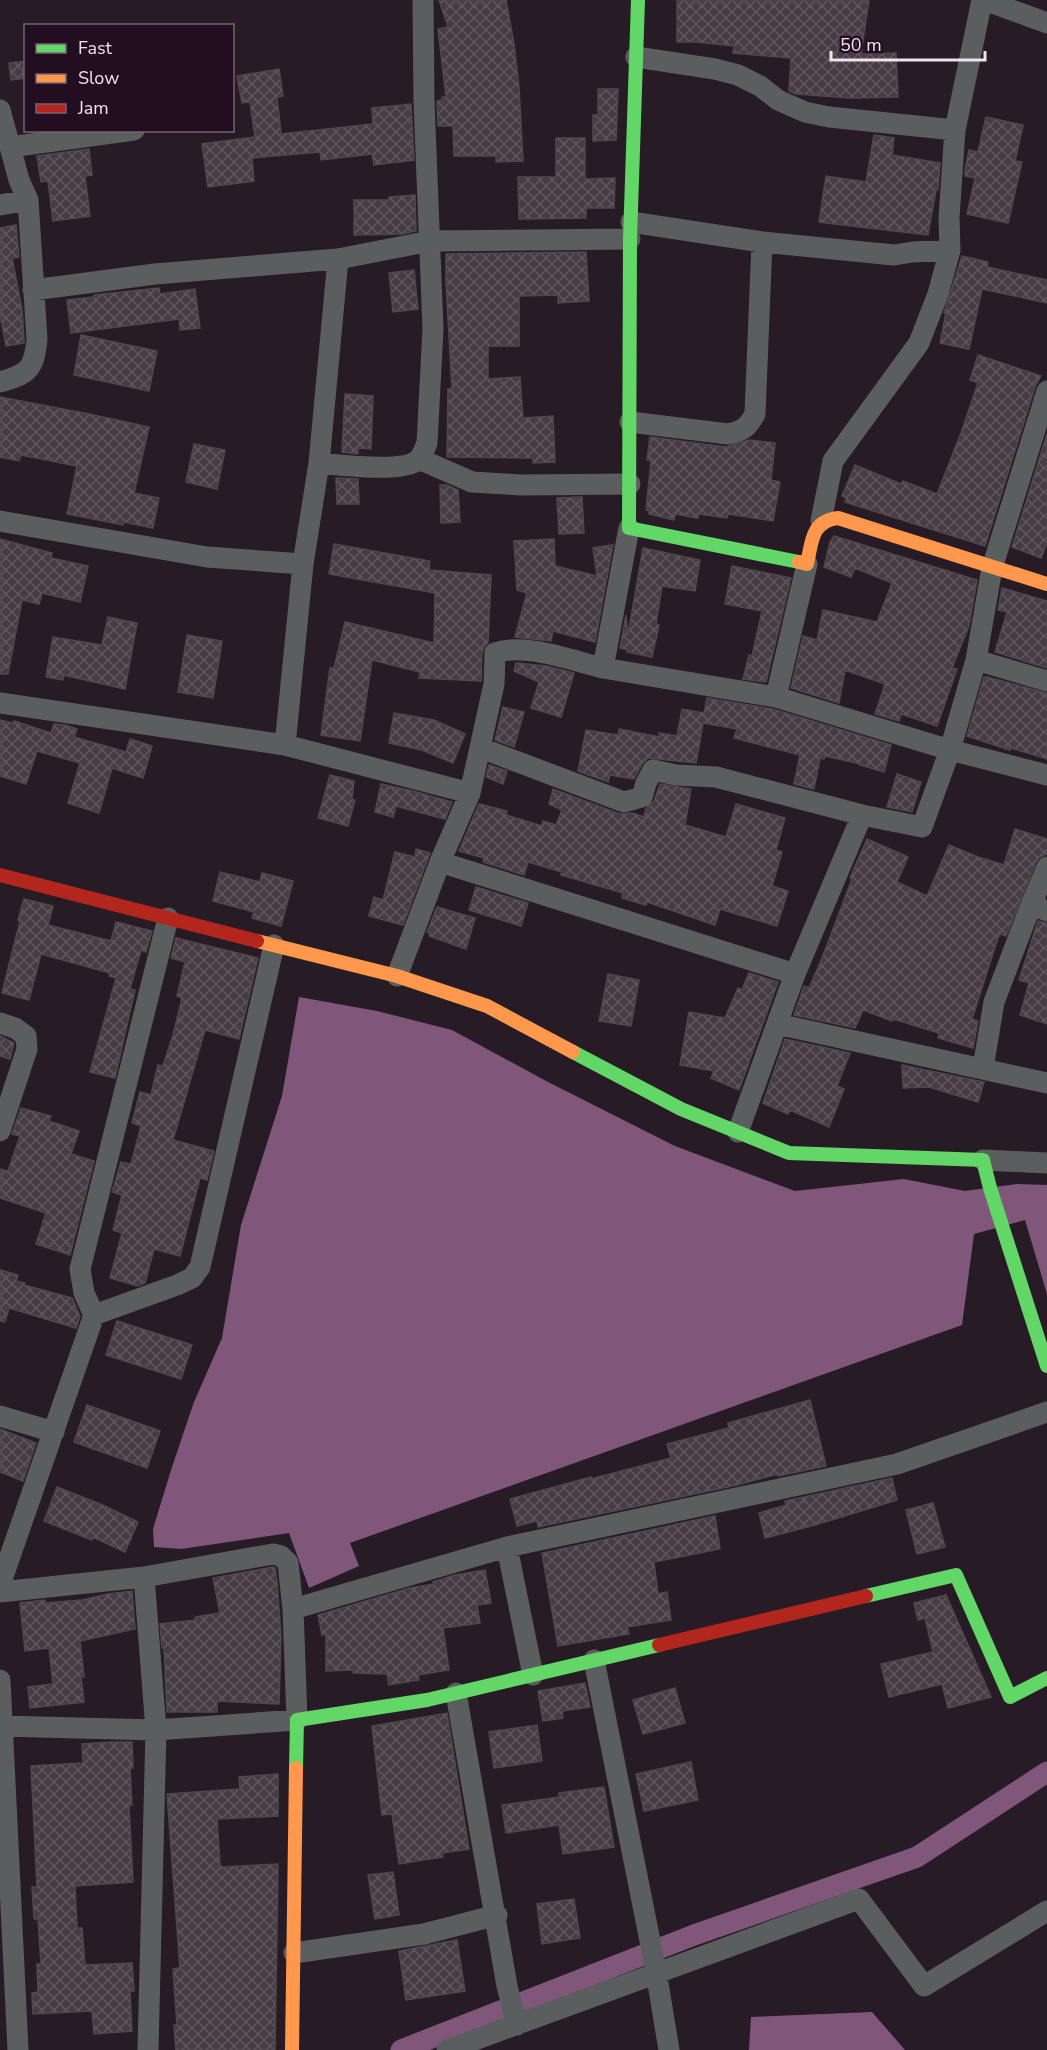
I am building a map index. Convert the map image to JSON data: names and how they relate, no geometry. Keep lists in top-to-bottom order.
{
  "legend": ["Fast", "Slow", "Jam"],
  "scale_bar": "50 m"
}
